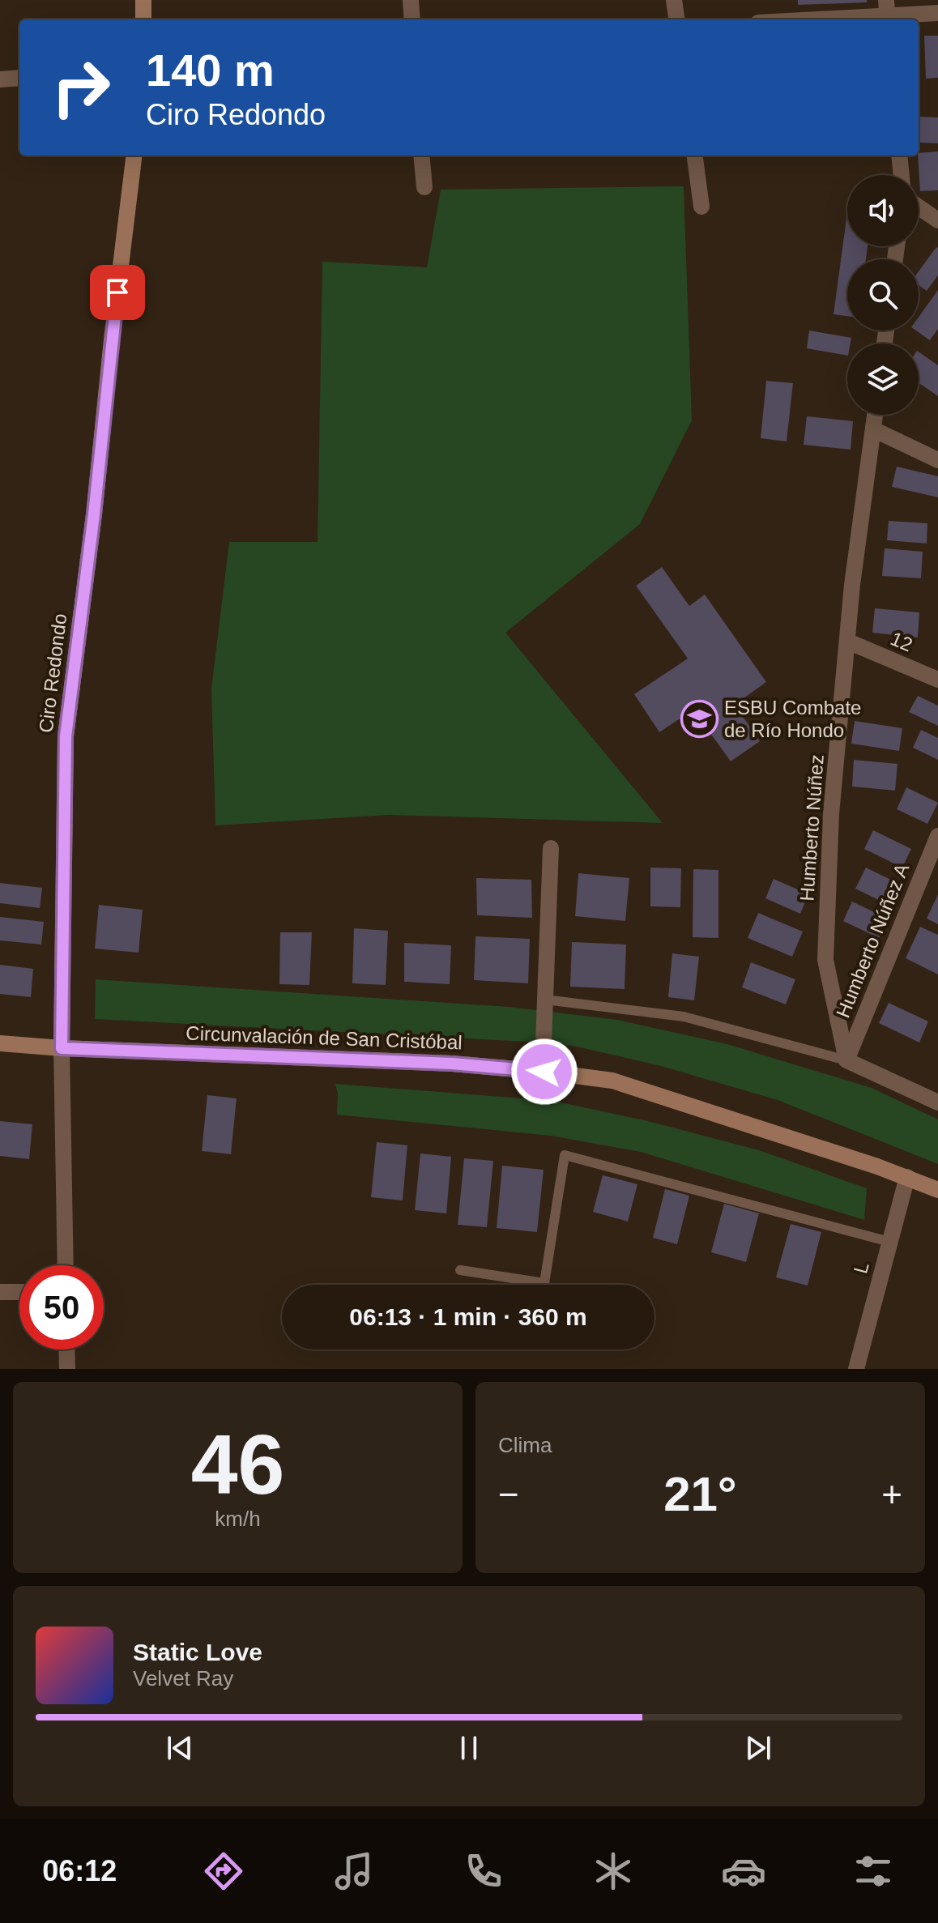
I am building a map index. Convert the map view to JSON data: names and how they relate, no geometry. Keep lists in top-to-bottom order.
{
  "streets": {
    "main road": ["Ciro Redondo", "Circunvalación de San Cristóbal"],
    "street": [
      "12",
      "Humberto Núñez",
      "Humberto Núñez A",
      "L"
    ]
  },
  "crossings": [
    ["12", "Humberto Núñez"],
    ["Ciro Redondo", "Circunvalación de San Cristóbal"],
    ["Humberto Núñez", "Humberto Núñez A"],
    ["Circunvalación de San Cristóbal", "L"]
  ],
  "places": {
    "school or university": ["ESBU Combate de Río Hondo"]
  },
  "page": {
    "turn": ["140 m", "Ciro Redondo"],
    "limit": "50",
    "trip": "06:13 · 1 min · 360 m",
    "tile": [
      ["46", "km/h"],
      "Clima"
    ],
    "heat": ["−", "21°", "+"],
    "song": ["Static Love", "Velvet Ray"],
    "tabs": "06:12"
  }
}
